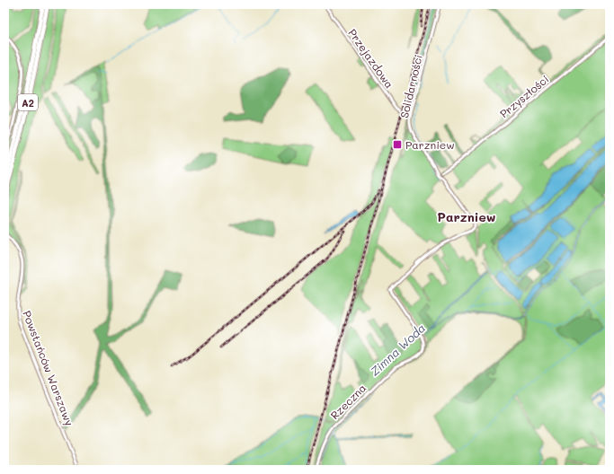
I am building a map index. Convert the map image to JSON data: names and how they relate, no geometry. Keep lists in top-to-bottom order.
{
  "streets": {
    "highway": ["A2"],
    "street": [
      "Przejazdowa",
      "Solidarności",
      "Przyszłości",
      "Powstańców Warszawy",
      "Rzeczna"
    ]
  },
  "crossings": [
    ["Przejazdowa", "Solidarności"],
    ["Solidarności", "Przyszłości"],
    ["Solidarności", "Rzeczna"],
    ["Przyszłości", "Rzeczna"]
  ],
  "districts": ["Parzniew"],
  "water": ["Zimna Woda"],
  "places": {
    "transit": ["Parzniew"]
  }
}
